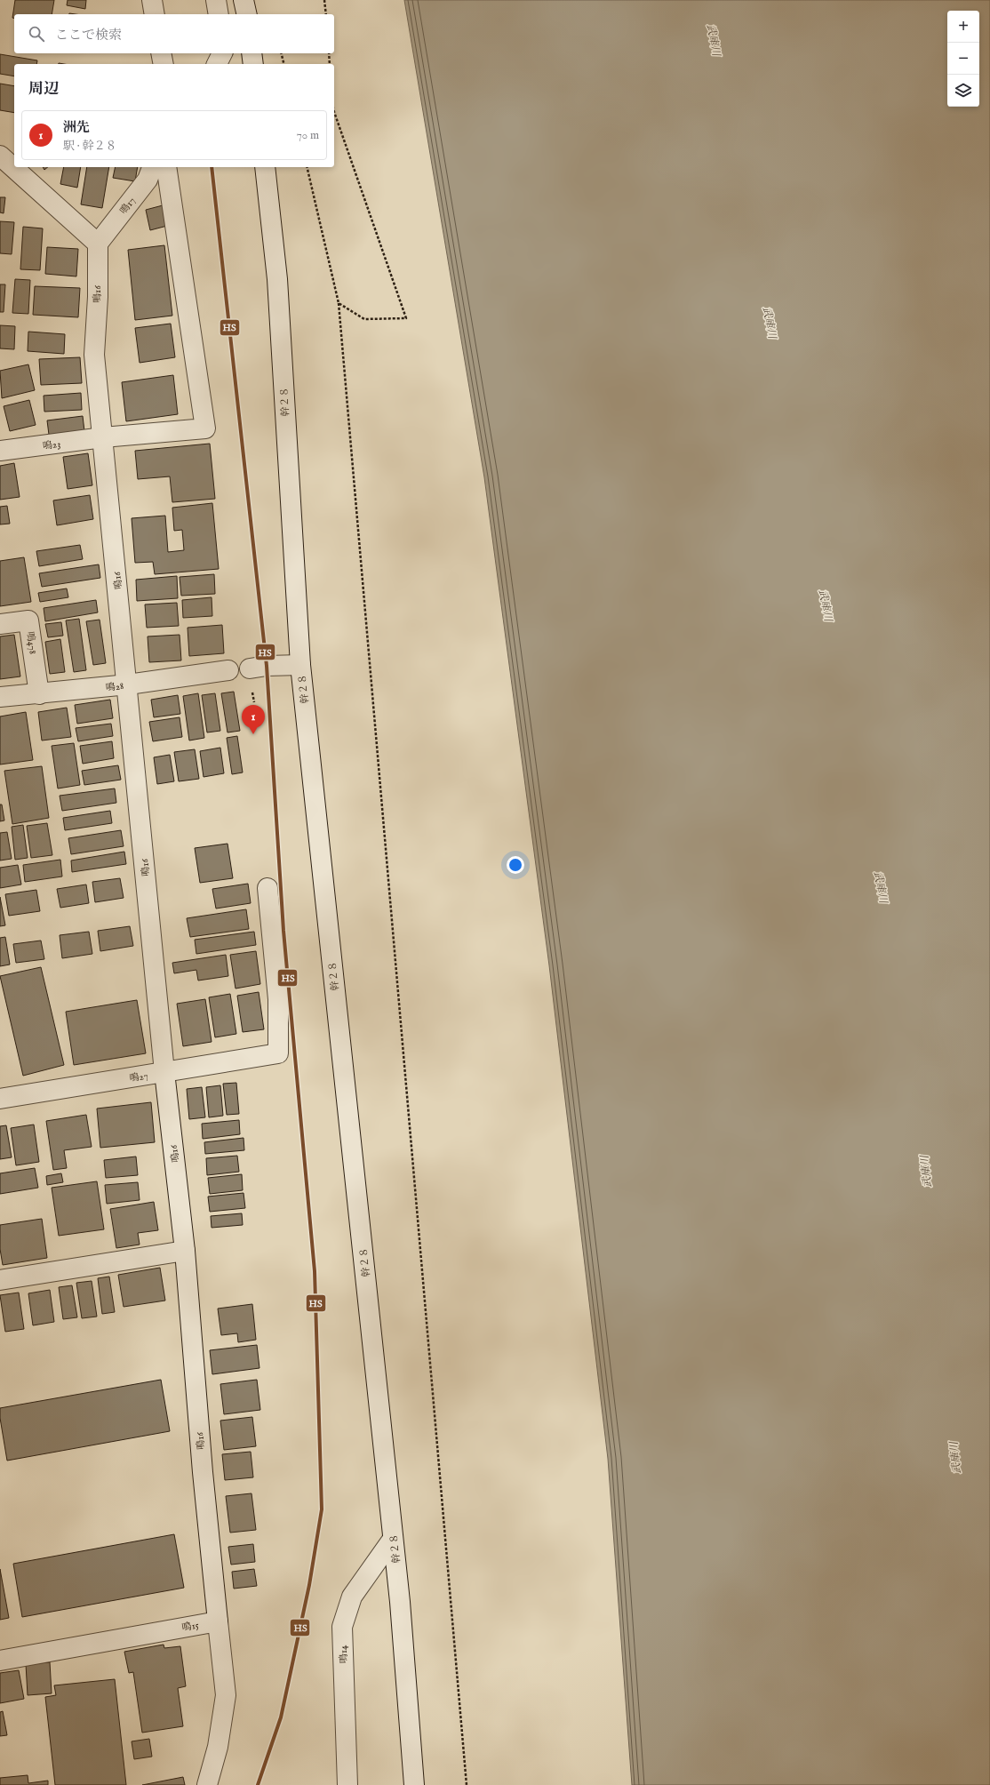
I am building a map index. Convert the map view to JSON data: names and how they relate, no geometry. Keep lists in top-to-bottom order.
{
  "streets": {
    "street": [
      "鳴17",
      "鳴16",
      "幹２８",
      "鳴23",
      "鳴478",
      "鳴28",
      "鳴27",
      "鳴15",
      "鳴14"
    ]
  },
  "crossings": [
    ["鳴17", "鳴16"],
    ["鳴16", "鳴23"],
    ["鳴16", "鳴28"],
    ["鳴16", "鳴27"],
    ["鳴16", "鳴15"],
    ["幹２８", "鳴14"],
    ["鳴478", "鳴28"]
  ],
  "water": ["武庫川"],
  "lines": ["transit line HS"],
  "page": {
    "map_buttons": ["+", "−"],
    "search": "ここで検索",
    "heading": "周辺",
    "list": [
      {
        "mark": "1",
        "name": "洲先",
        "note": "駅 · 幹２８",
        "value": "70 m"
      }
    ],
    "pins": "1"
  }
}
